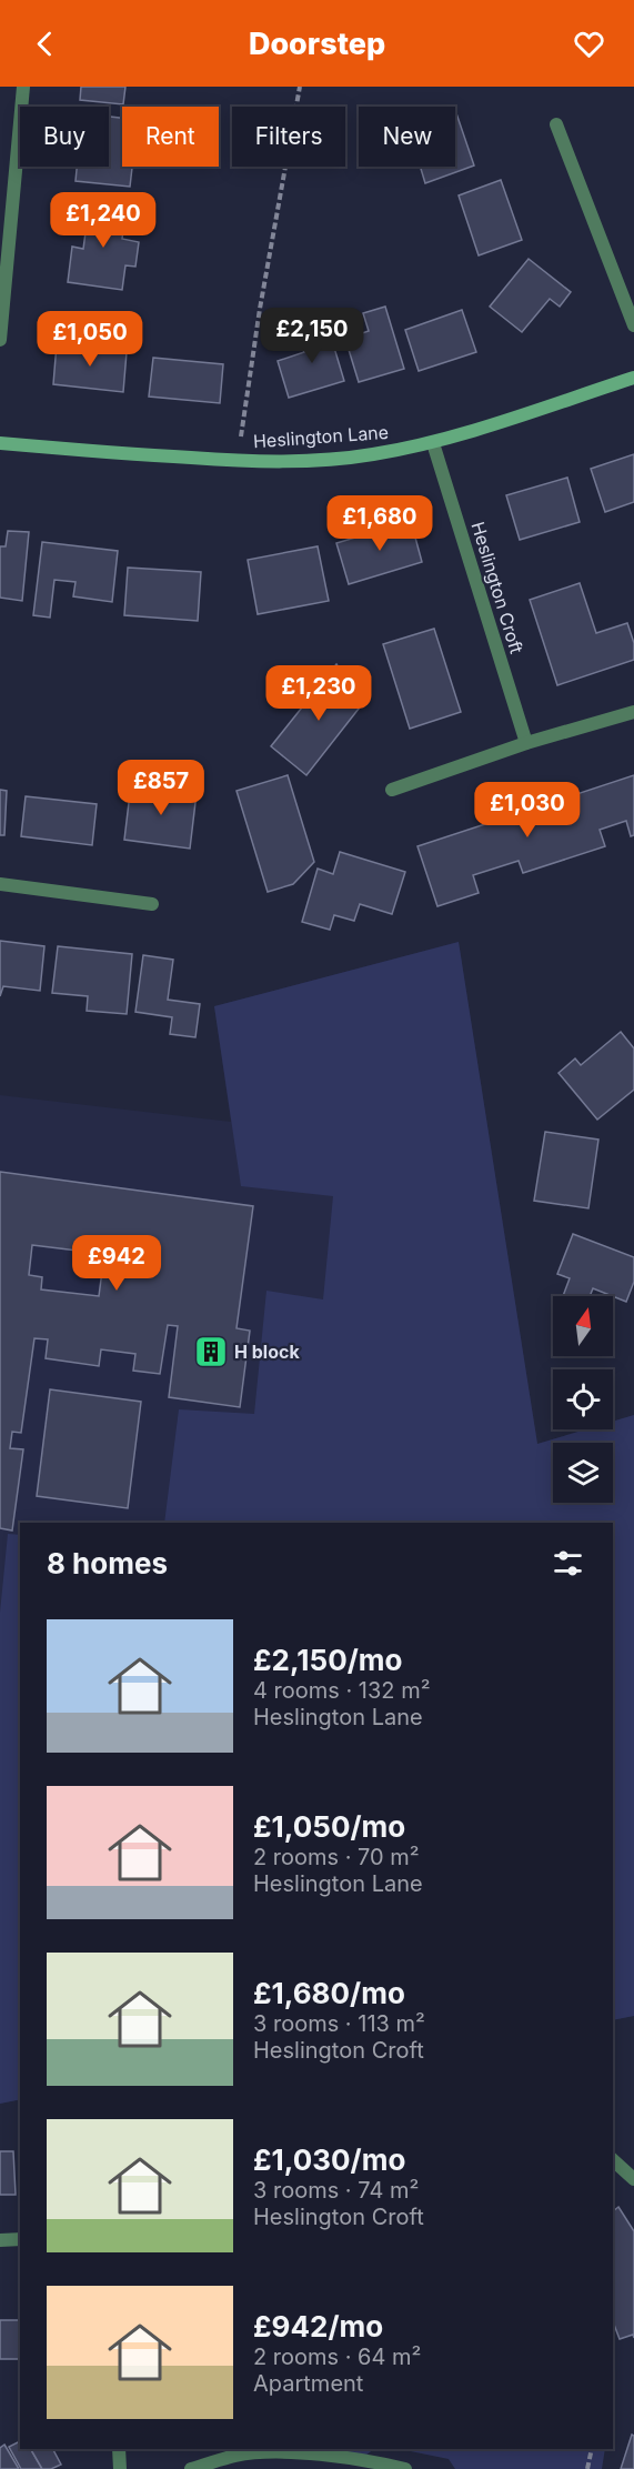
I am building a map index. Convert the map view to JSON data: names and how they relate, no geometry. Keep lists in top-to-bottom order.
{
  "streets": {
    "street": ["Heslington Lane", "Heslington Croft"]
  },
  "crossings": [
    ["Heslington Lane", "Heslington Croft"]
  ],
  "places": {
    "building": ["H block"]
  },
  "north": "top",
  "page": {
    "header": "Doorstep",
    "chip": [
      "Buy",
      "Rent",
      "Filters",
      "New"
    ],
    "price": [
      "£1,240",
      "£2,150",
      "£1,050",
      "£1,680",
      "£1,230",
      "£857",
      "£1,030",
      "£942"
    ],
    "heading": "8 homes",
    "list": [
      {
        "name": "£2,150/mo",
        "note": "4 rooms · 132 m² · Heslington Lane"
      },
      {
        "name": "£1,050/mo",
        "note": "2 rooms · 70 m² · Heslington Lane"
      },
      {
        "name": "£1,680/mo",
        "note": "3 rooms · 113 m² · Heslington Croft"
      },
      {
        "name": "£1,030/mo",
        "note": "3 rooms · 74 m² · Heslington Croft"
      },
      {
        "name": "£942/mo",
        "note": "2 rooms · 64 m² · Apartment"
      }
    ]
  }
}
